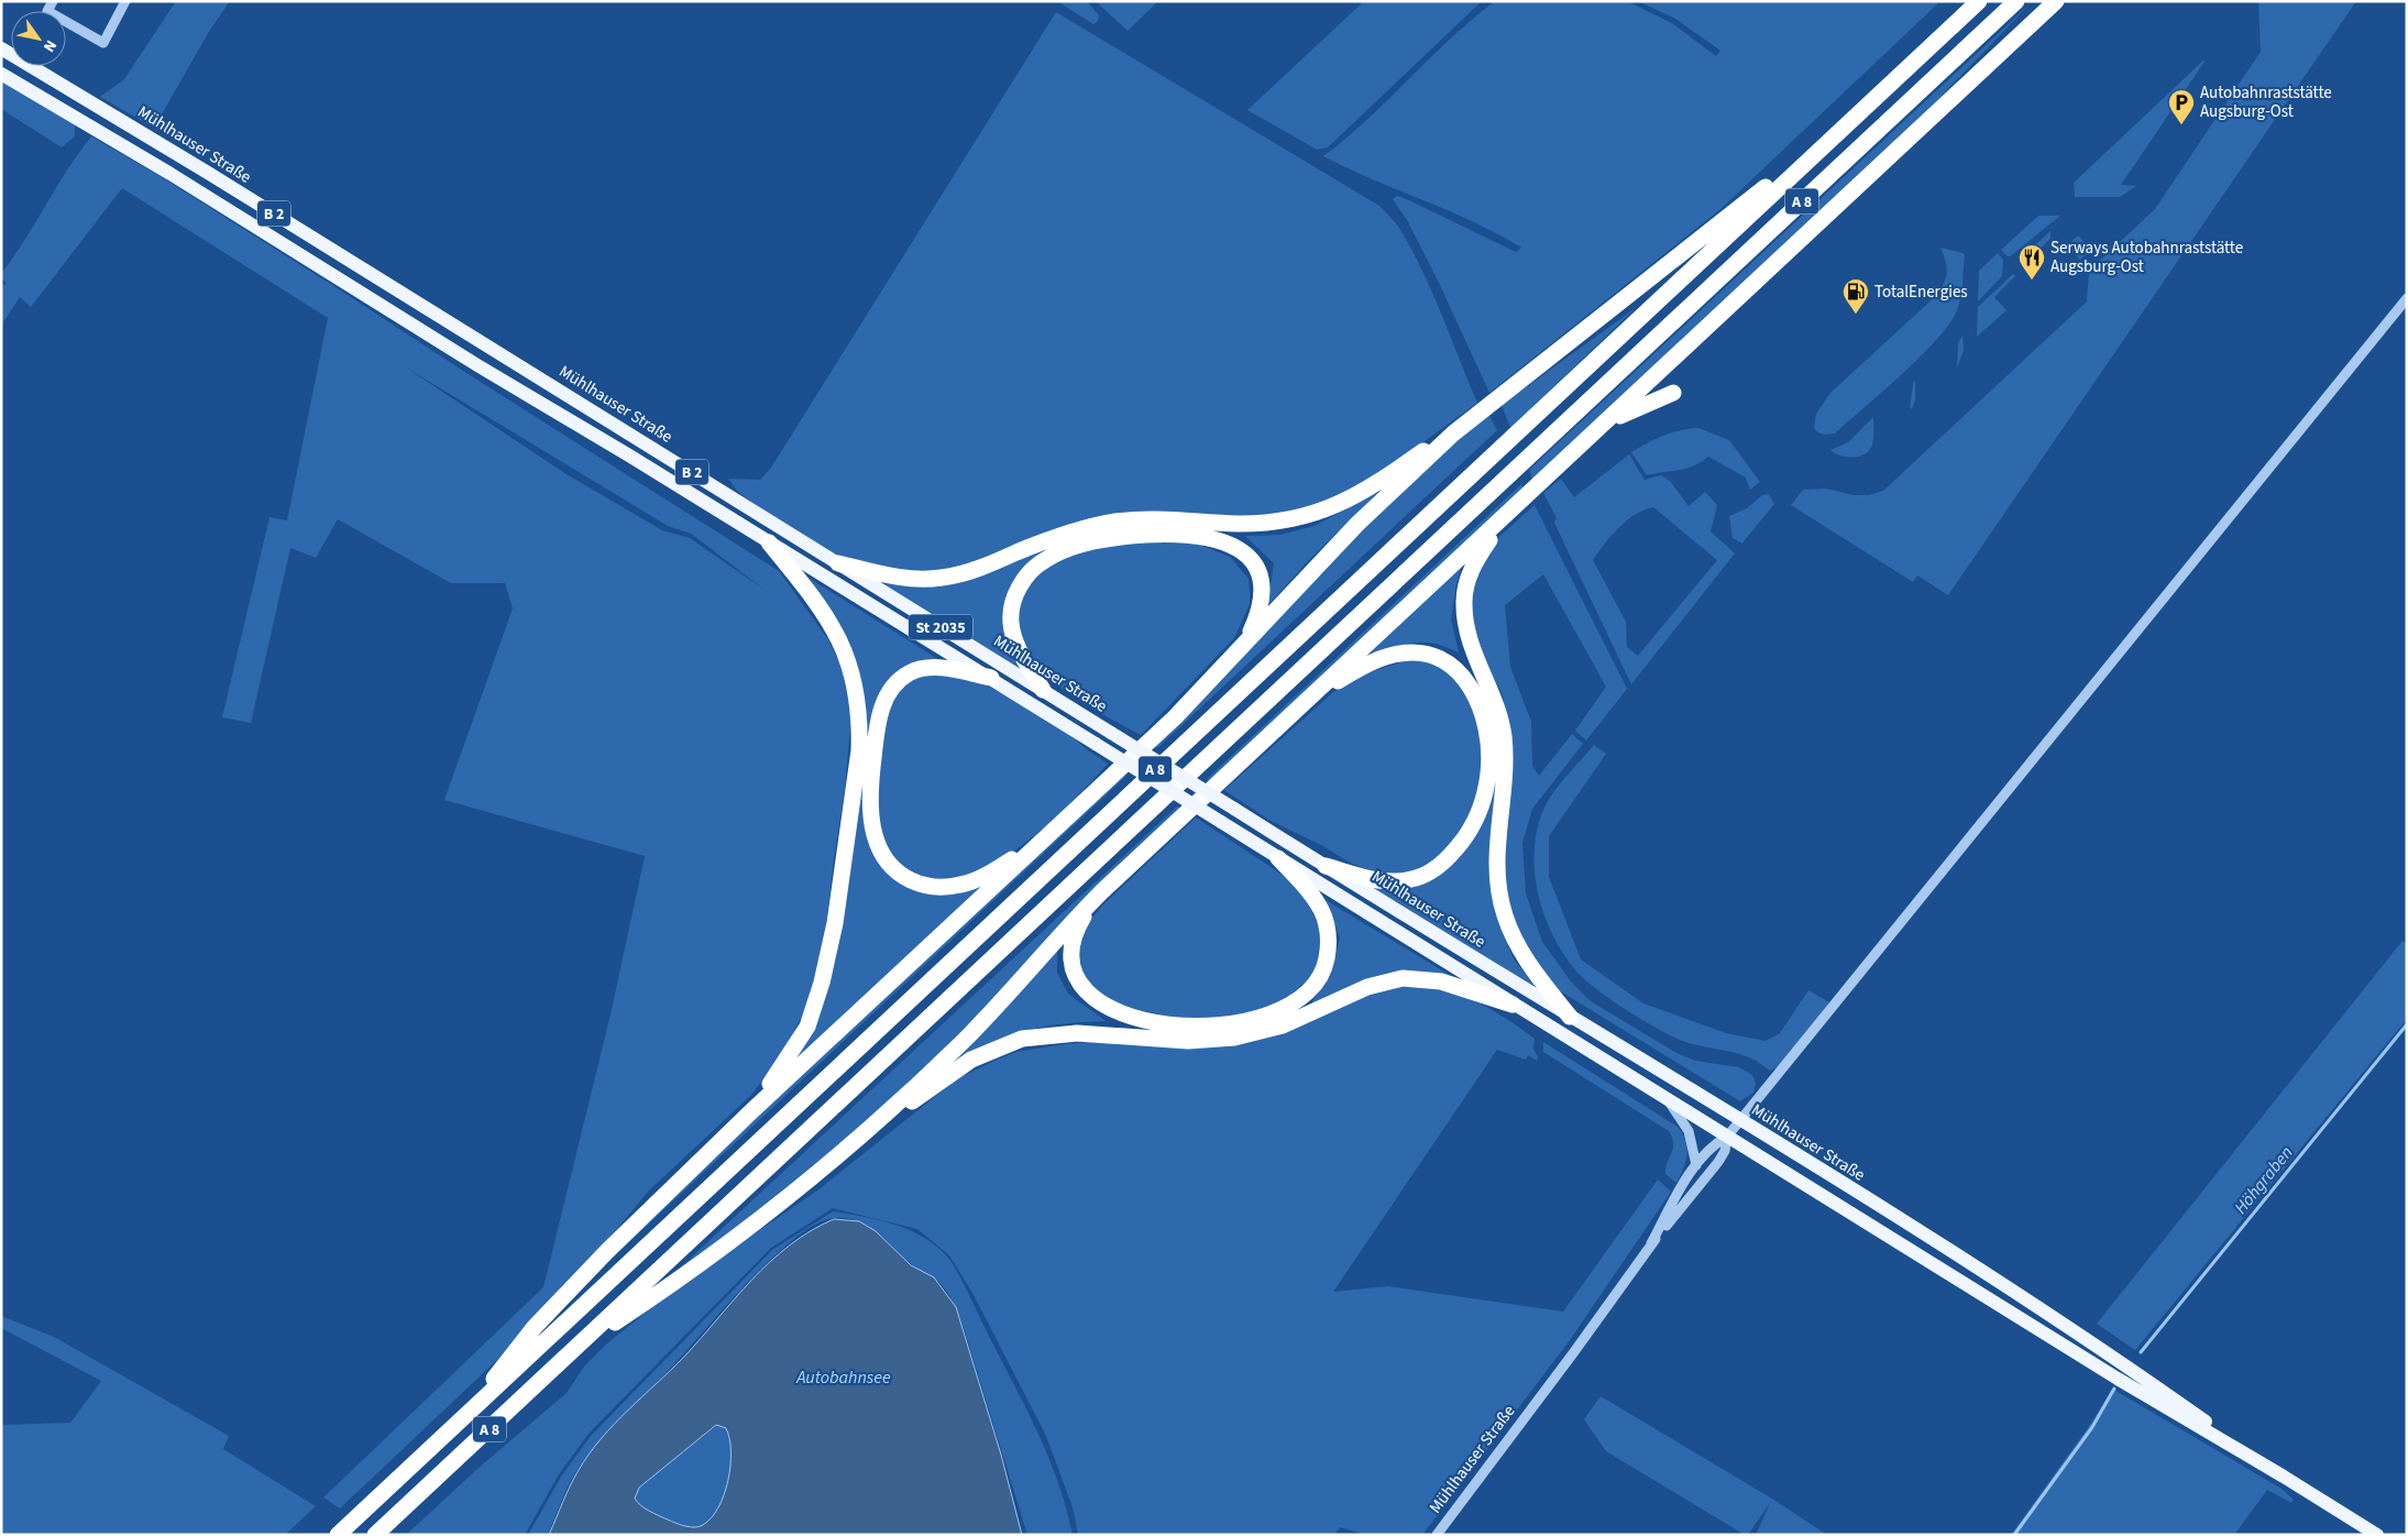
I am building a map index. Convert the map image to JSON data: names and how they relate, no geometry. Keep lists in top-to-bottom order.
{
  "streets": {
    "highway": ["A 8"],
    "main road": ["Mühlhauser Straße", "B 2", "St 2035"]
  },
  "crossings": [
    ["Mühlhauser Straße", "St 2035"],
    ["B 2", "St 2035"]
  ],
  "water": ["Höhgraben", "Autobahnsee"],
  "places": {
    "parking": ["Autobahnraststätte Augsburg-Ost"],
    "restaurant": ["Serways Autobahnraststätte Augsburg-Ost"],
    "fuel station": ["TotalEnergies"]
  },
  "north": "bottom right"
}
